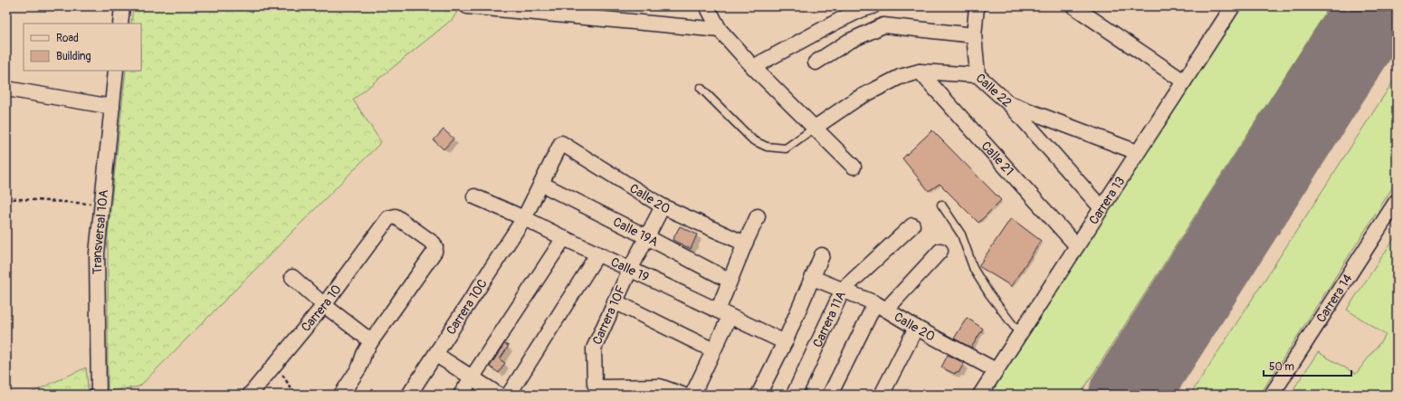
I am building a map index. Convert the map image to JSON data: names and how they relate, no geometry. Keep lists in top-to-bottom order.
{
  "streets": {
    "street": [
      "Calle 22",
      "Calle 21",
      "Calle 20",
      "Carrera 13",
      "Transversal 10A",
      "Calle 19A",
      "Calle 19",
      "Carrera 14",
      "Carrera 10C",
      "Carrera 10",
      "Carrera 10F",
      "Carrera 11A"
    ]
  },
  "crossings": [
    ["Calle 22", "Calle 21"],
    ["Calle 22", "Carrera 13"],
    ["Calle 21", "Carrera 13"],
    ["Calle 20", "Carrera 13"],
    ["Calle 20", "Carrera 10C"],
    ["Calle 20", "Carrera 10F"],
    ["Calle 20", "Carrera 11A"],
    ["Calle 19A", "Carrera 10C"],
    ["Calle 19A", "Carrera 10F"],
    ["Calle 19", "Carrera 10C"],
    ["Calle 19", "Carrera 10F"]
  ],
  "legend": ["Road", "Building"],
  "scale_bar": "50 m"
}
